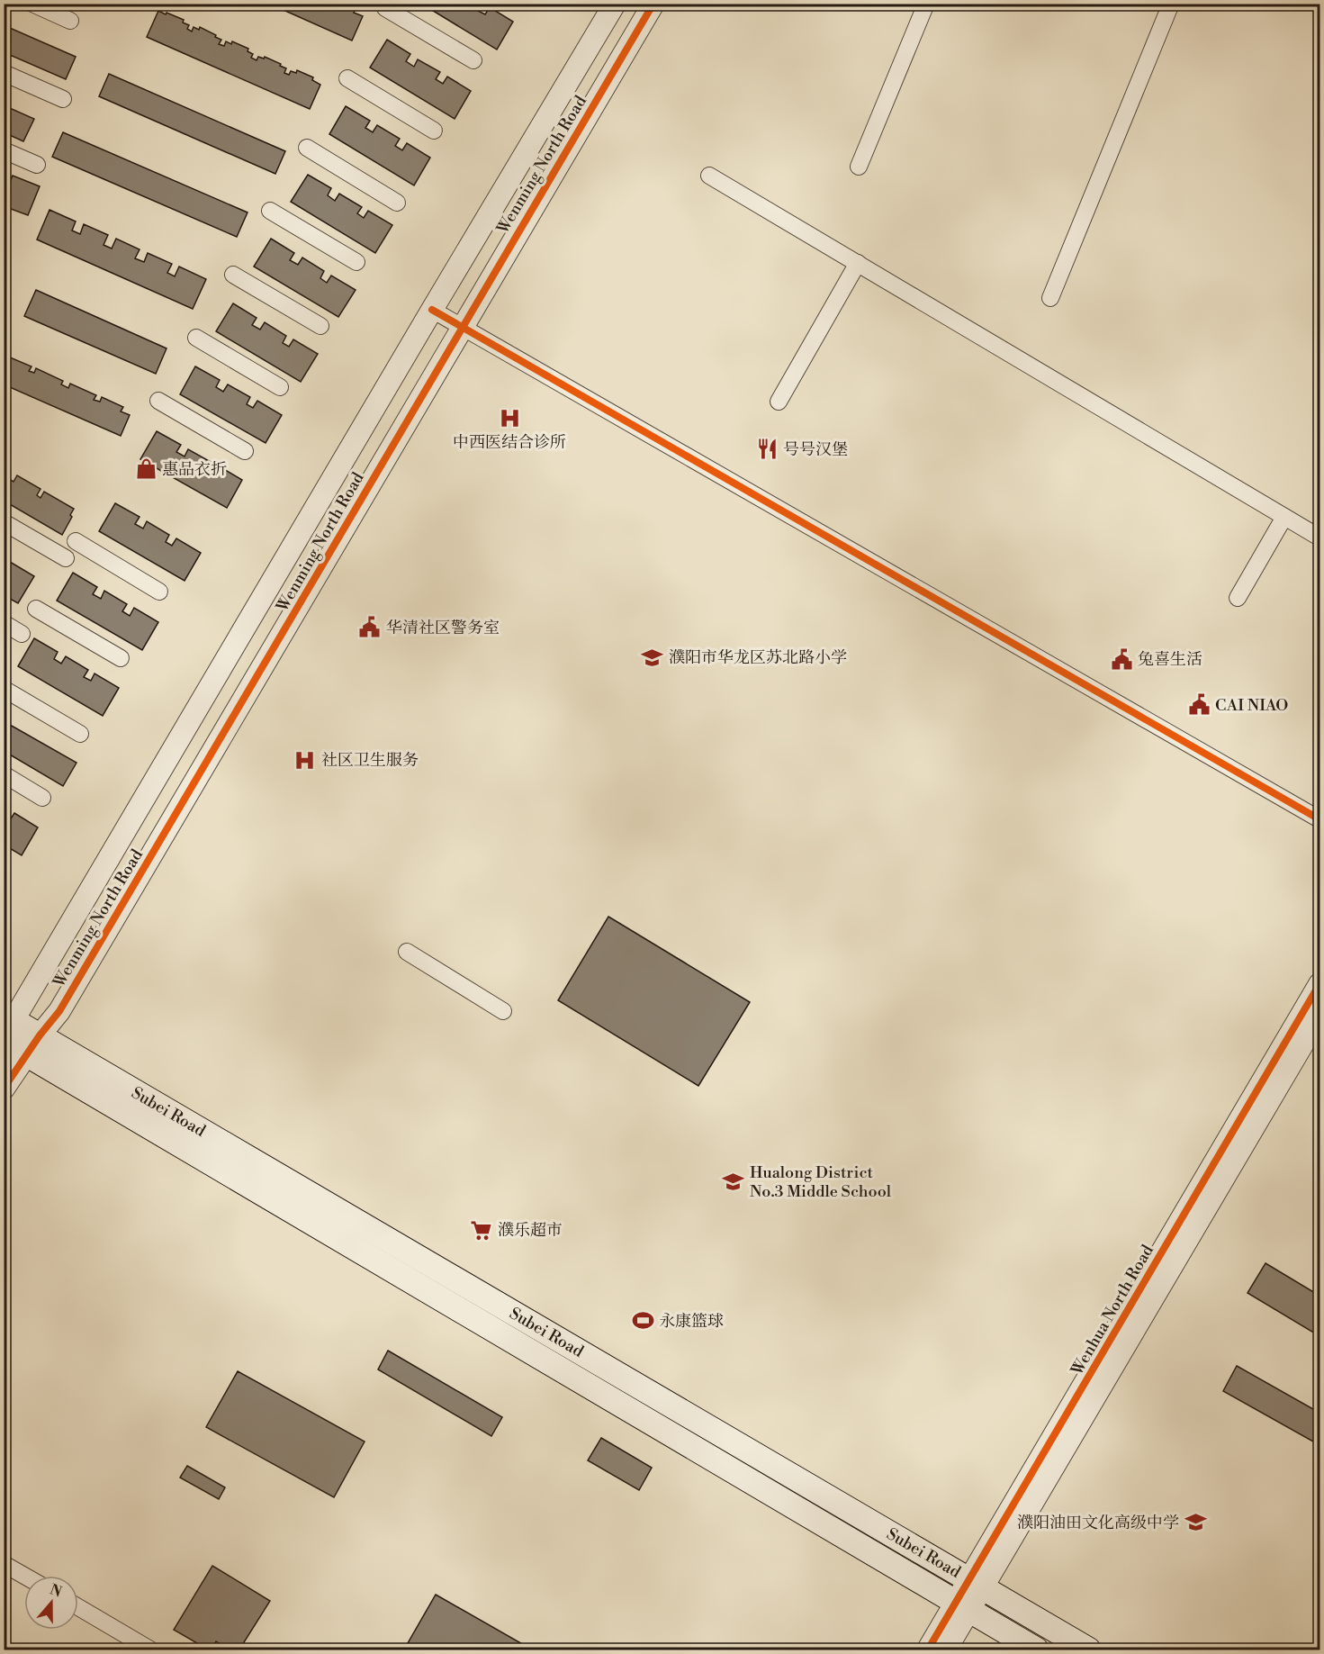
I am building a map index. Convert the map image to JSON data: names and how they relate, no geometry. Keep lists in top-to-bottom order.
{
  "streets": {
    "main road": ["Subei Road"],
    "street": ["Wenming North Road", "Wenhua North Road"]
  },
  "crossings": [
    ["Wenming North Road", "Subei Road"],
    ["Subei Road", "Wenhua North Road"]
  ],
  "places": {
    "hospital": ["中西医结合诊所", "社区卫生服务"],
    "restaurant": ["号号汉堡"],
    "shop": ["惠品衣折"],
    "public building": ["华清社区警务室", "兔喜生活", "CAI NIAO"],
    "school or university": ["濮阳市华龙区苏北路小学", "Hualong District No.3 Middle School", "濮阳油田文化高级中学"],
    "supermarket": ["濮乐超市"],
    "sports": ["永康篮球"]
  },
  "north": "top"
}
